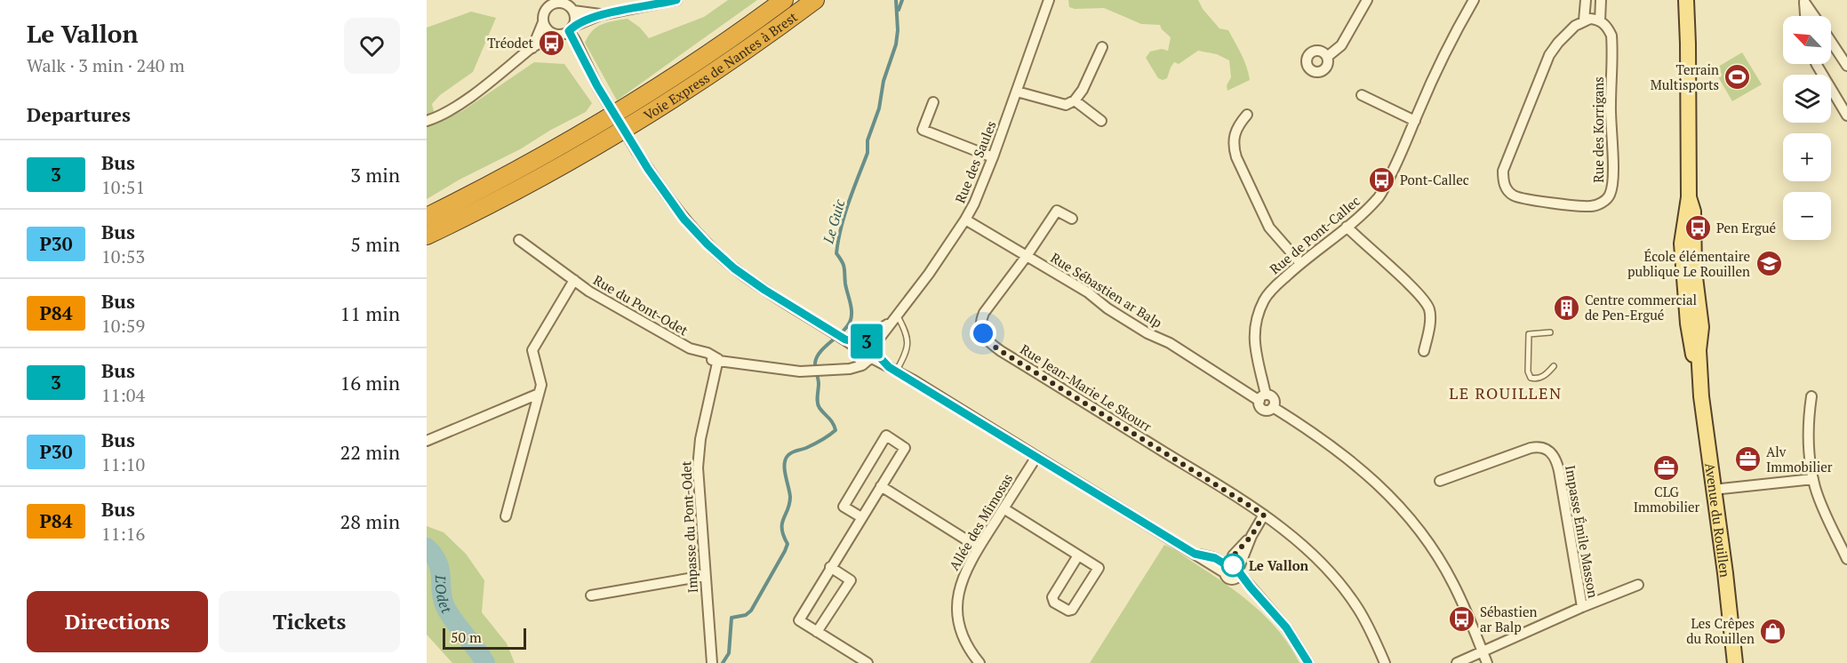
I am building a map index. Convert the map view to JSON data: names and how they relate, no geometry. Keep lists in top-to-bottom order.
{
  "streets": {
    "highway": ["Voie Express de Nantes à Brest"],
    "main road": ["Avenue du Rouillen"],
    "street": [
      "Rue des Korrigans",
      "Rue des Saules",
      "Rue de Pont-Callec",
      "Rue Sébastien ar Balp",
      "Rue du Pont-Odet",
      "Rue Jean-Marie Le Skourr",
      "Allée des Mimosas",
      "Impasse du Pont-Odet",
      "Impasse Émile Masson"
    ]
  },
  "crossings": [
    ["Rue des Saules", "Rue Sébastien ar Balp"],
    ["Rue des Saules", "Rue du Pont-Odet"],
    ["Rue de Pont-Callec", "Rue Sébastien ar Balp"],
    ["Rue Sébastien ar Balp", "Rue Jean-Marie Le Skourr"],
    ["Rue du Pont-Odet", "Impasse du Pont-Odet"]
  ],
  "districts": ["LE ROUILLEN"],
  "water": ["Le Guic", "L'Odet"],
  "places": {
    "bus stop": [
      "Tréodet",
      "Pont-Callec",
      "Pen Ergué",
      "Sébastien ar Balp"
    ],
    "sports": ["Terrain Multisports"],
    "school or university": ["École élémentaire publique Le Rouillen"],
    "building": ["Centre commercial de Pen-Ergué"],
    "office": ["Alv Immobilier", "CLG Immobilier"],
    "other": ["Le Vallon"],
    "shop": ["Les Crêpes du Rouillen"]
  },
  "lines": ["bus line 3"],
  "scale_bar": "50 m",
  "north": "top left",
  "page": {
    "heading": [
      ["Le Vallon", "Walk · 3 min · 240 m"],
      "Departures"
    ],
    "on_map": "3",
    "map_buttons": ["+", "−"],
    "list": [
      {
        "mark": "3",
        "name": "Bus",
        "note": "10:51",
        "value": "3 min"
      },
      {
        "mark": "P30",
        "name": "Bus",
        "note": "10:53",
        "value": "5 min"
      },
      {
        "mark": "P84",
        "name": "Bus",
        "note": "10:59",
        "value": "11 min"
      },
      {
        "mark": "3",
        "name": "Bus",
        "note": "11:04",
        "value": "16 min"
      },
      {
        "mark": "P30",
        "name": "Bus",
        "note": "11:10",
        "value": "22 min"
      },
      {
        "mark": "P84",
        "name": "Bus",
        "note": "11:16",
        "value": "28 min"
      }
    ],
    "buttons": ["Directions", "Tickets"],
    "scale": "50 m"
  }
}
